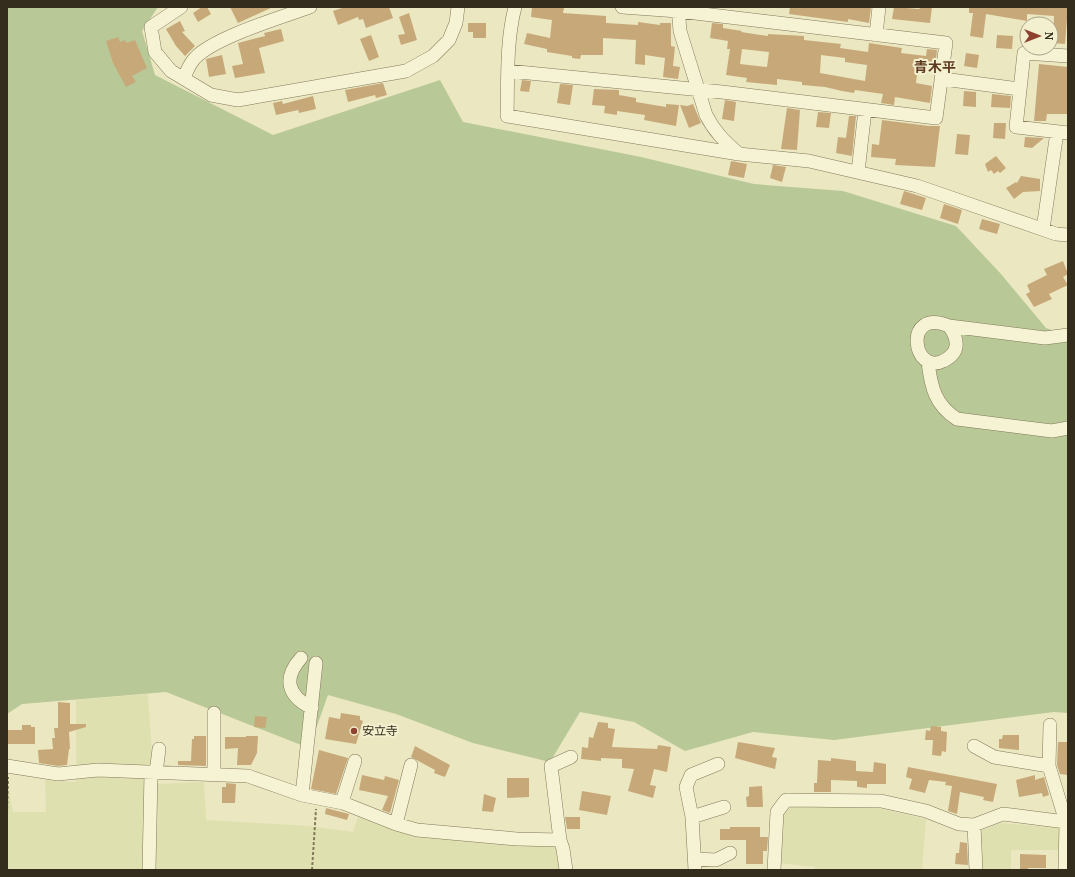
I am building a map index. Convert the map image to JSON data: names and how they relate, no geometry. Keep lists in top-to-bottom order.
{
  "districts": ["青木平"],
  "places": ["安立寺"],
  "north": "right"
}
